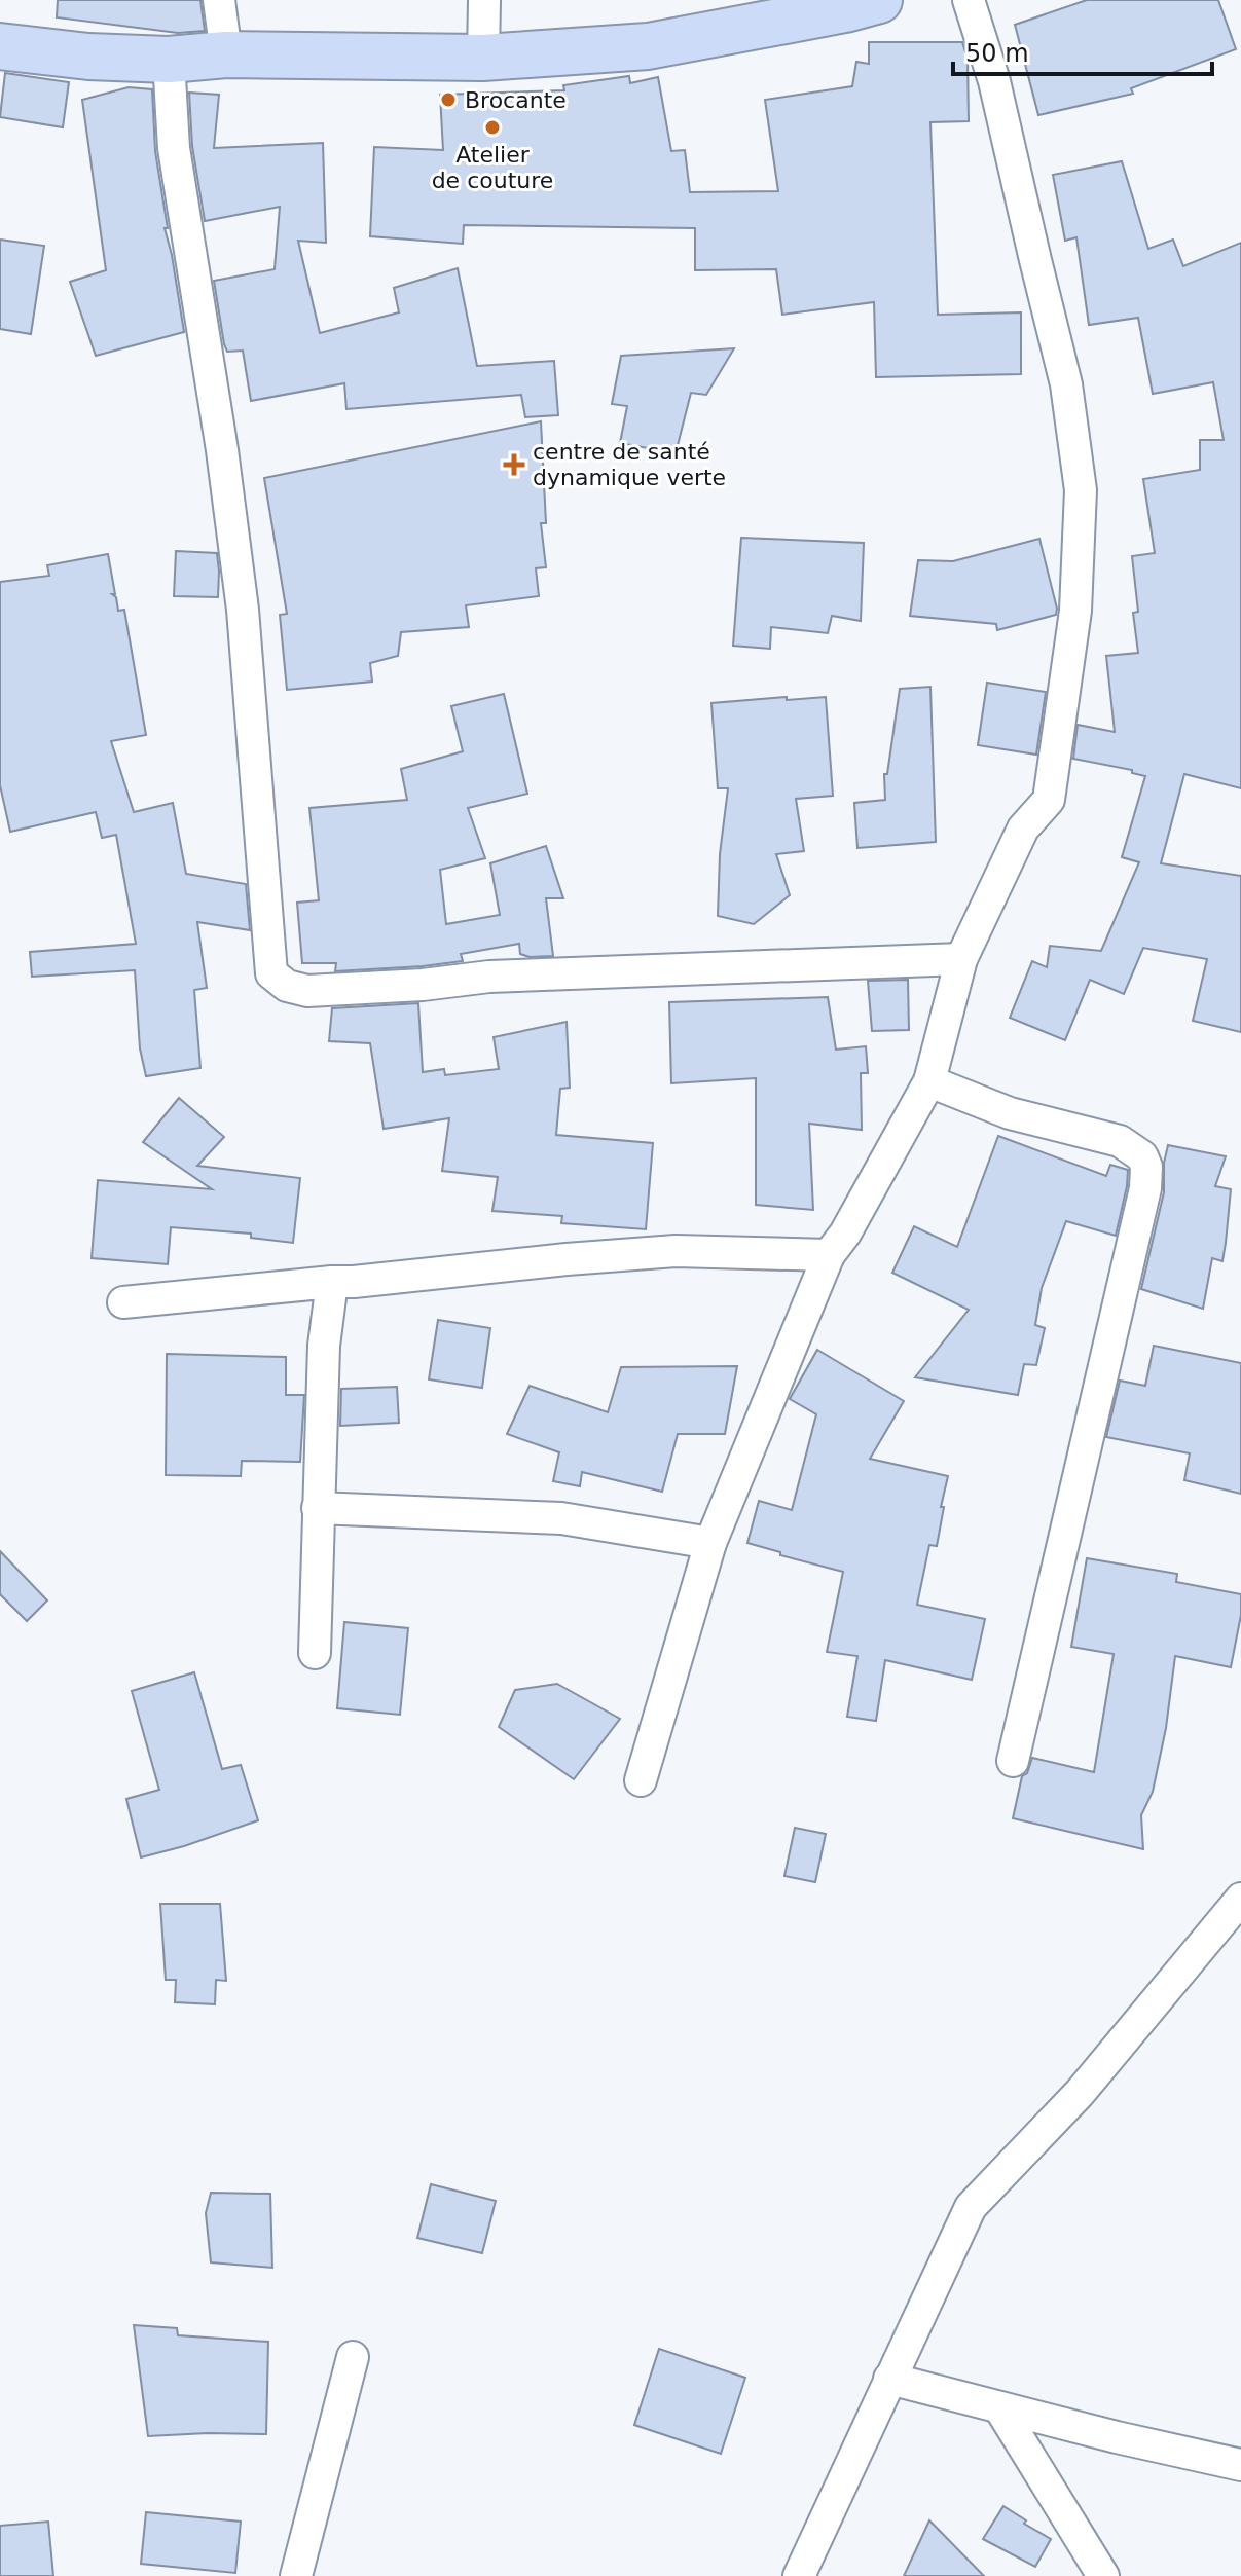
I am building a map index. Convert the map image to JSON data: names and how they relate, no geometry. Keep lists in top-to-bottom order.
{
  "places": {
    "other": ["Brocante", "Atelier de couture"],
    "health": ["centre de santé dynamique verte"]
  },
  "scale_bar": "50 m"
}
